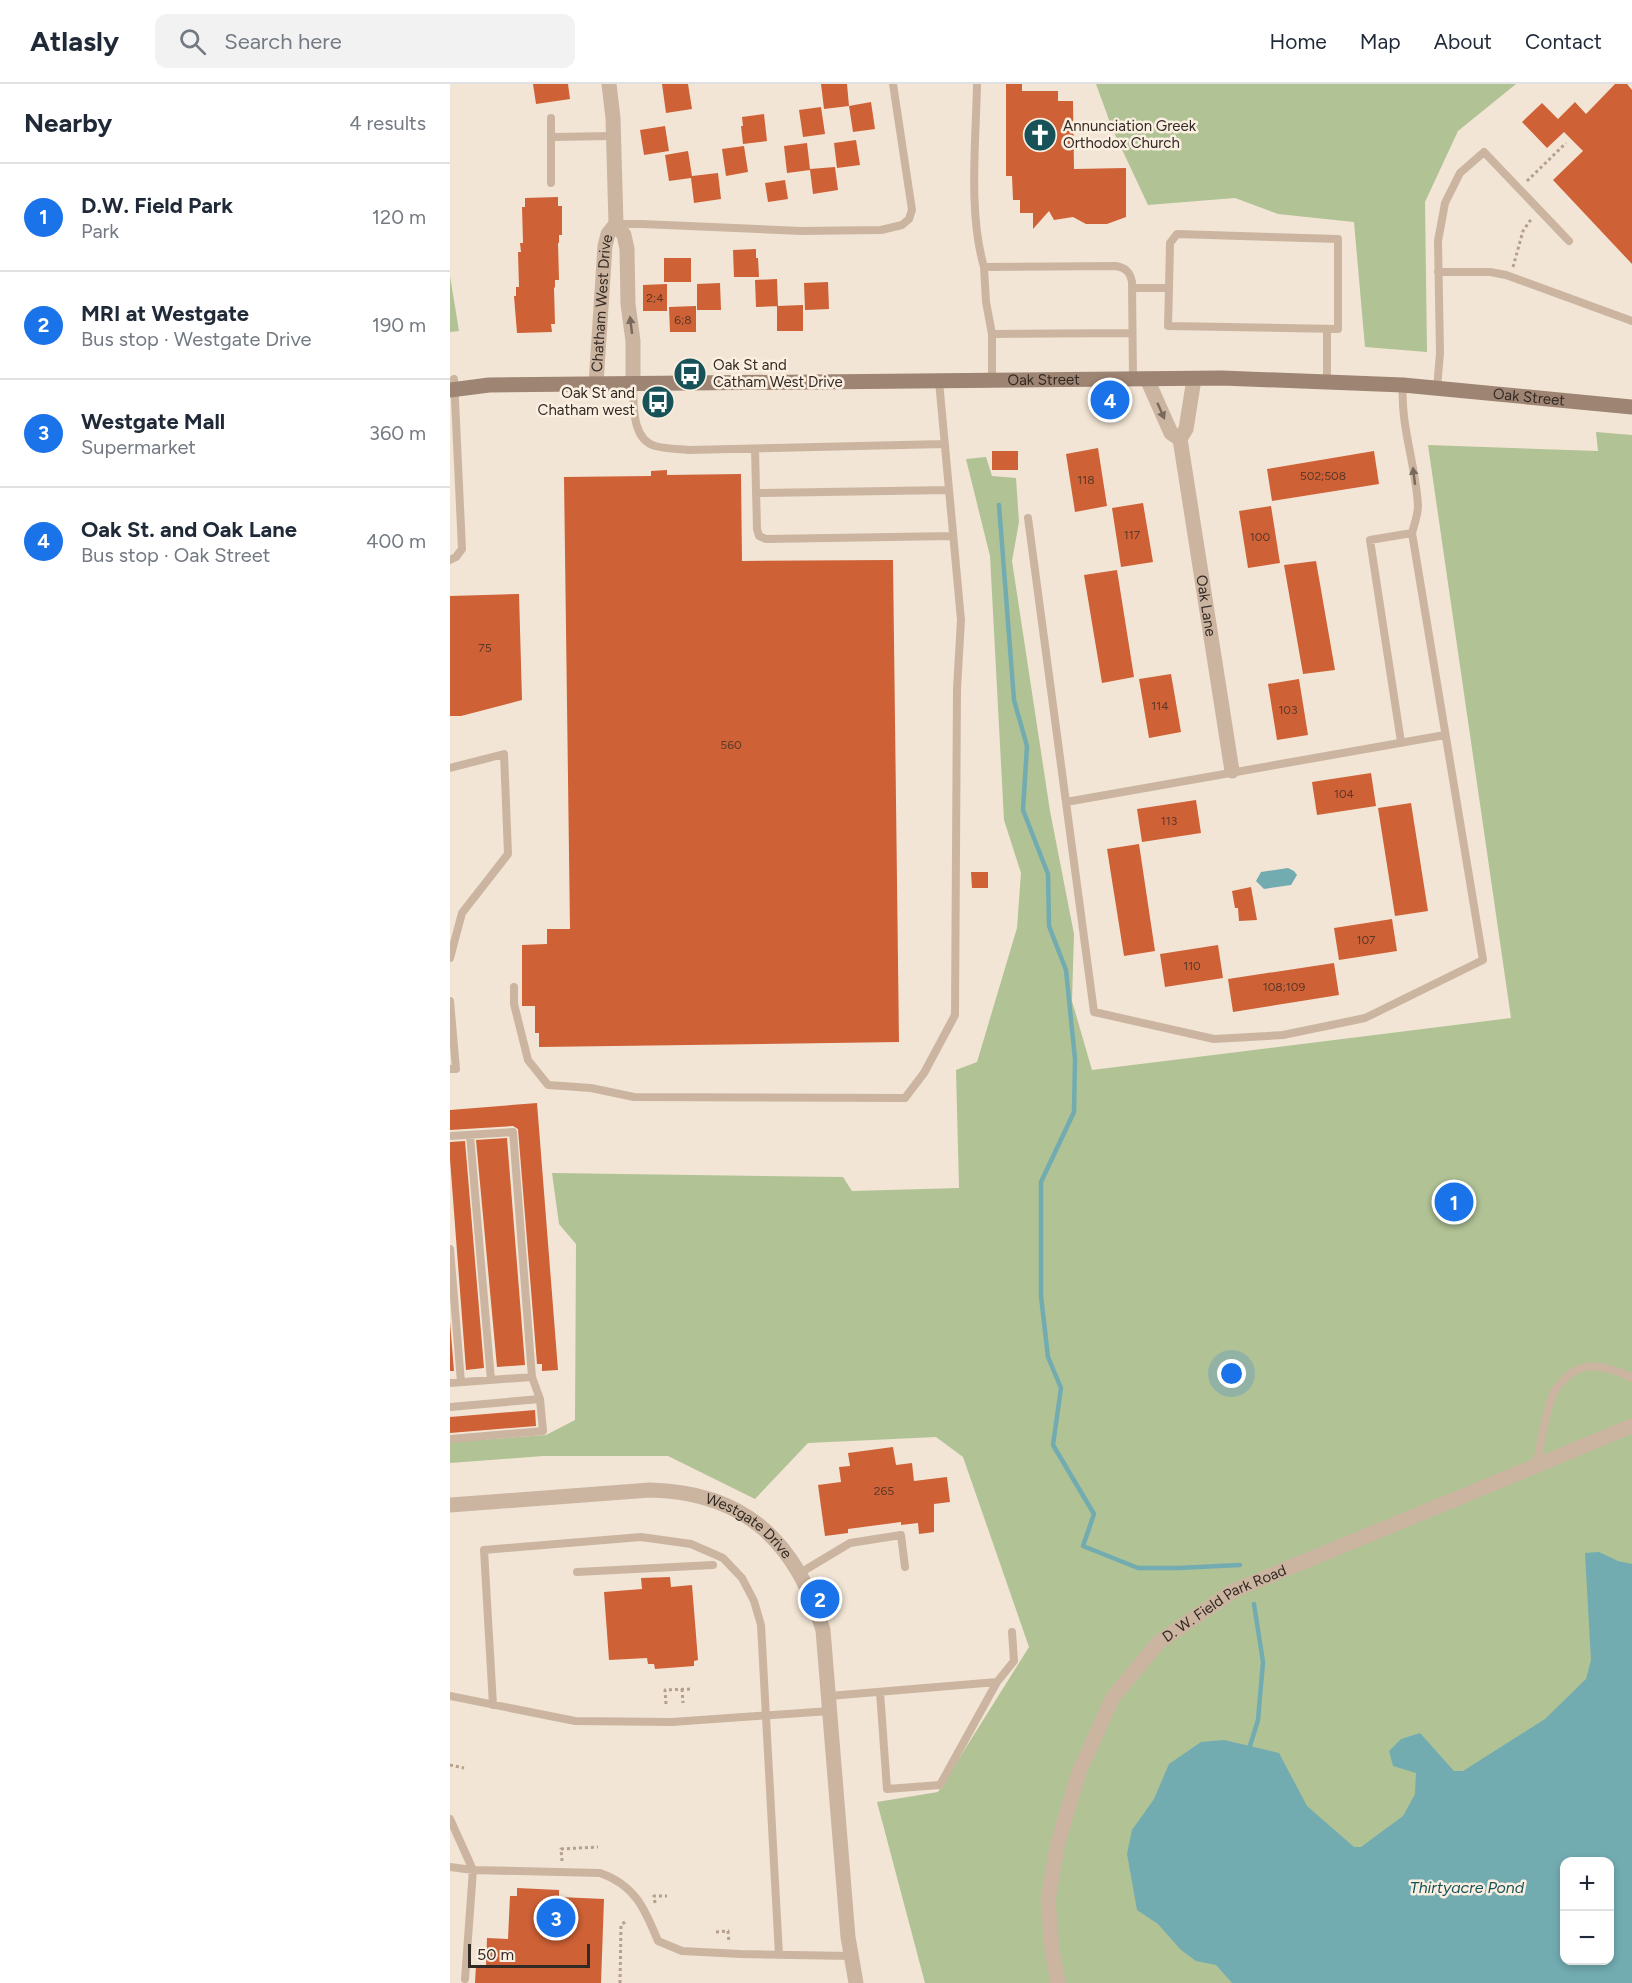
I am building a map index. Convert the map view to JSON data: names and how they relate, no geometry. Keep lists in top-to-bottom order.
{
  "streets": {
    "main road": ["Oak Street"],
    "street": [
      "Chatham West Drive",
      "Oak Lane",
      "Westgate Drive",
      "D. W. Field Park Road"
    ]
  },
  "crossings": [
    ["Chatham West Drive", "Oak Street"],
    ["Oak Street", "Oak Lane"]
  ],
  "water": ["Thirtyacre Pond"],
  "places": {
    "church": ["Annunciation Greek Orthodox Church"],
    "bus stop": ["Oak St and Catham West Drive", "Oak St and Chatham west"]
  },
  "house_numbers": [
    "2;4",
    "6;8",
    "502;508",
    "118",
    "117",
    "100",
    "75",
    "114",
    "103",
    "560",
    "104",
    "113",
    "107",
    "110",
    "108;109",
    "265"
  ],
  "scale_bar": "50 m",
  "page": {
    "header": "Atlasly",
    "search": "Search here",
    "nav": [
      "Home",
      "Map",
      "About",
      "Contact"
    ],
    "heading": ["Nearby", "4 results"],
    "list": [
      {
        "mark": "1",
        "name": "D.W. Field Park",
        "note": "Park",
        "value": "120 m"
      },
      {
        "mark": "2",
        "name": "MRI at Westgate",
        "note": "Bus stop · Westgate Drive",
        "value": "190 m"
      },
      {
        "mark": "3",
        "name": "Westgate Mall",
        "note": "Supermarket",
        "value": "360 m"
      },
      {
        "mark": "4",
        "name": "Oak St. and Oak Lane",
        "note": "Bus stop · Oak Street",
        "value": "400 m"
      }
    ],
    "pins": [
      "4",
      "1",
      "2",
      "3"
    ],
    "map_buttons": ["+", "−"],
    "scale": "50 m"
  }
}
